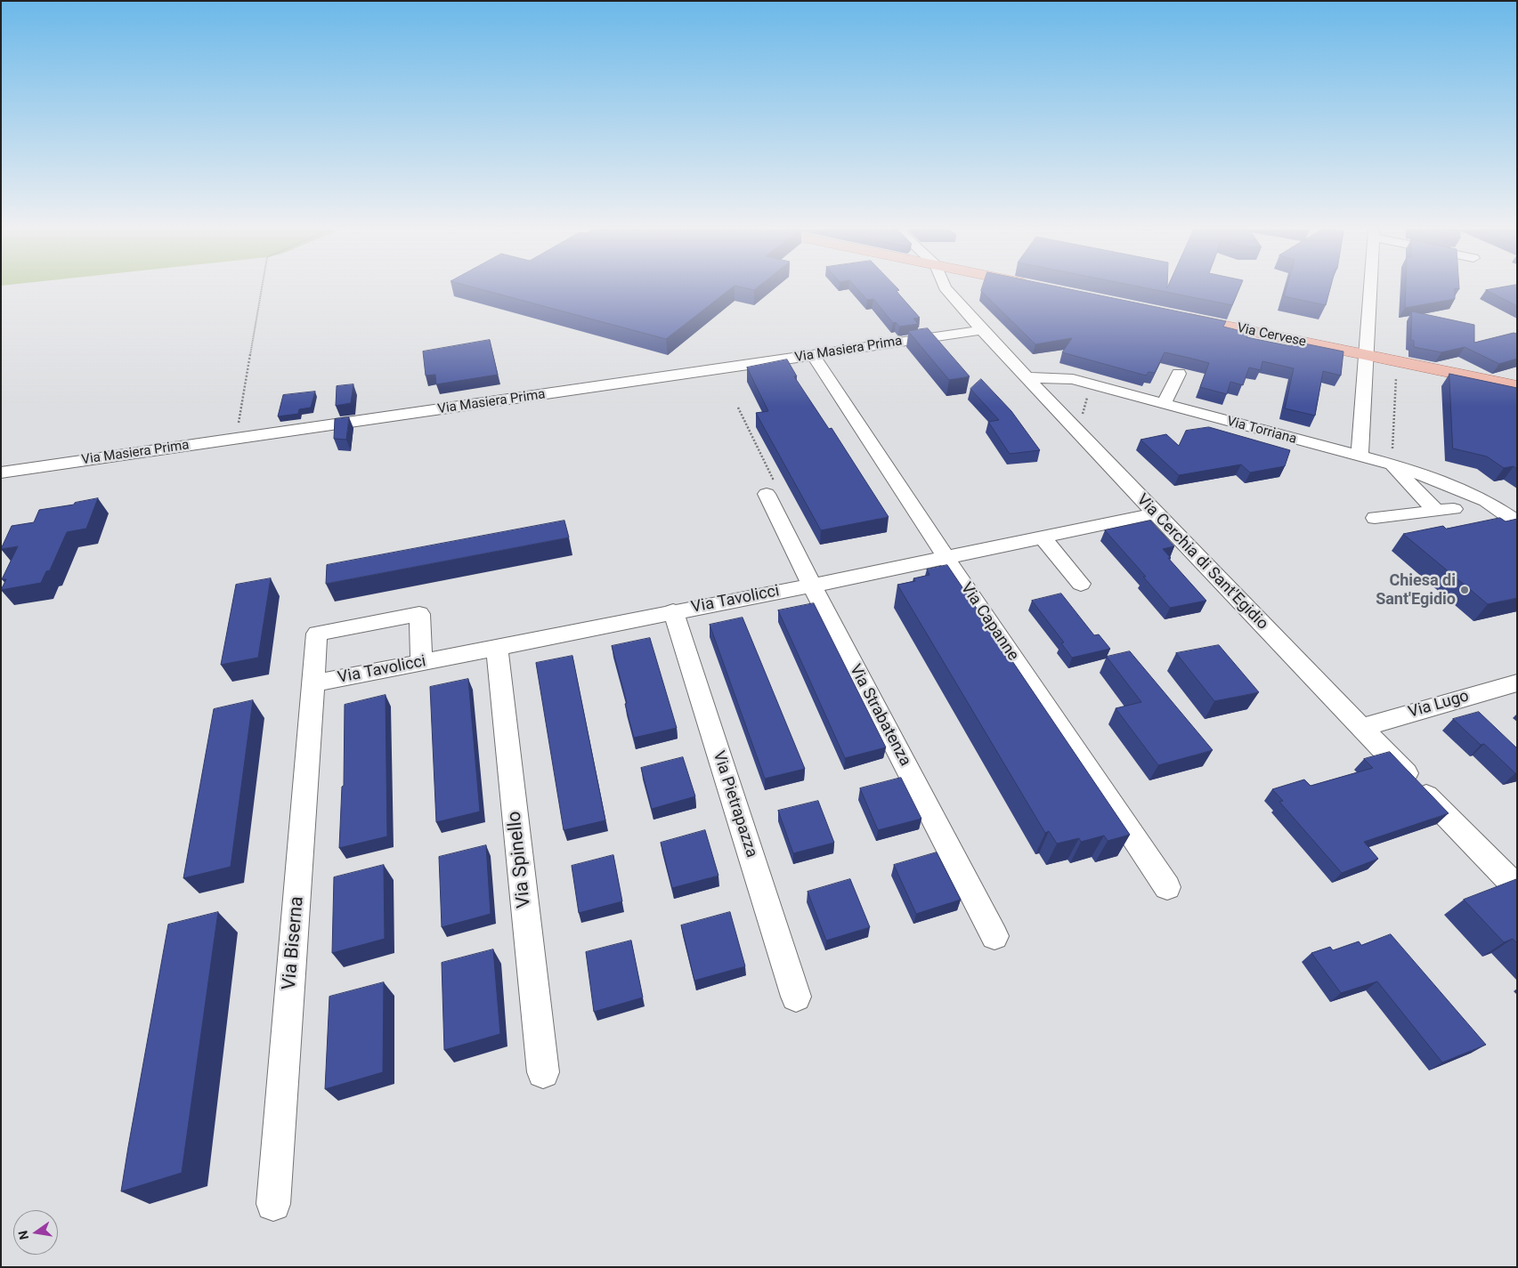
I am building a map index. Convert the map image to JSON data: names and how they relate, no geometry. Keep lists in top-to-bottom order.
{
  "streets": {
    "main road": ["Via Cervese"],
    "street": [
      "Via Masiera Prima",
      "Via Torriana",
      "Via Cerchia di Sant'Egidio",
      "Via Tavolicci",
      "Via Capanne",
      "Via Lugo",
      "Via Strabatenza",
      "Via Pietrapazza",
      "Via Spinello",
      "Via Biserna"
    ]
  },
  "crossings": [
    ["Via Masiera Prima", "Via Cerchia di Sant'Egidio"],
    ["Via Masiera Prima", "Via Capanne"],
    ["Via Torriana", "Via Cerchia di Sant'Egidio"],
    ["Via Cerchia di Sant'Egidio", "Via Tavolicci"],
    ["Via Cerchia di Sant'Egidio", "Via Lugo"],
    ["Via Tavolicci", "Via Capanne"],
    ["Via Tavolicci", "Via Strabatenza"],
    ["Via Tavolicci", "Via Pietrapazza"],
    ["Via Tavolicci", "Via Spinello"],
    ["Via Tavolicci", "Via Biserna"]
  ],
  "places": ["Chiesa di Sant'Egidio"],
  "north": "left"
}
